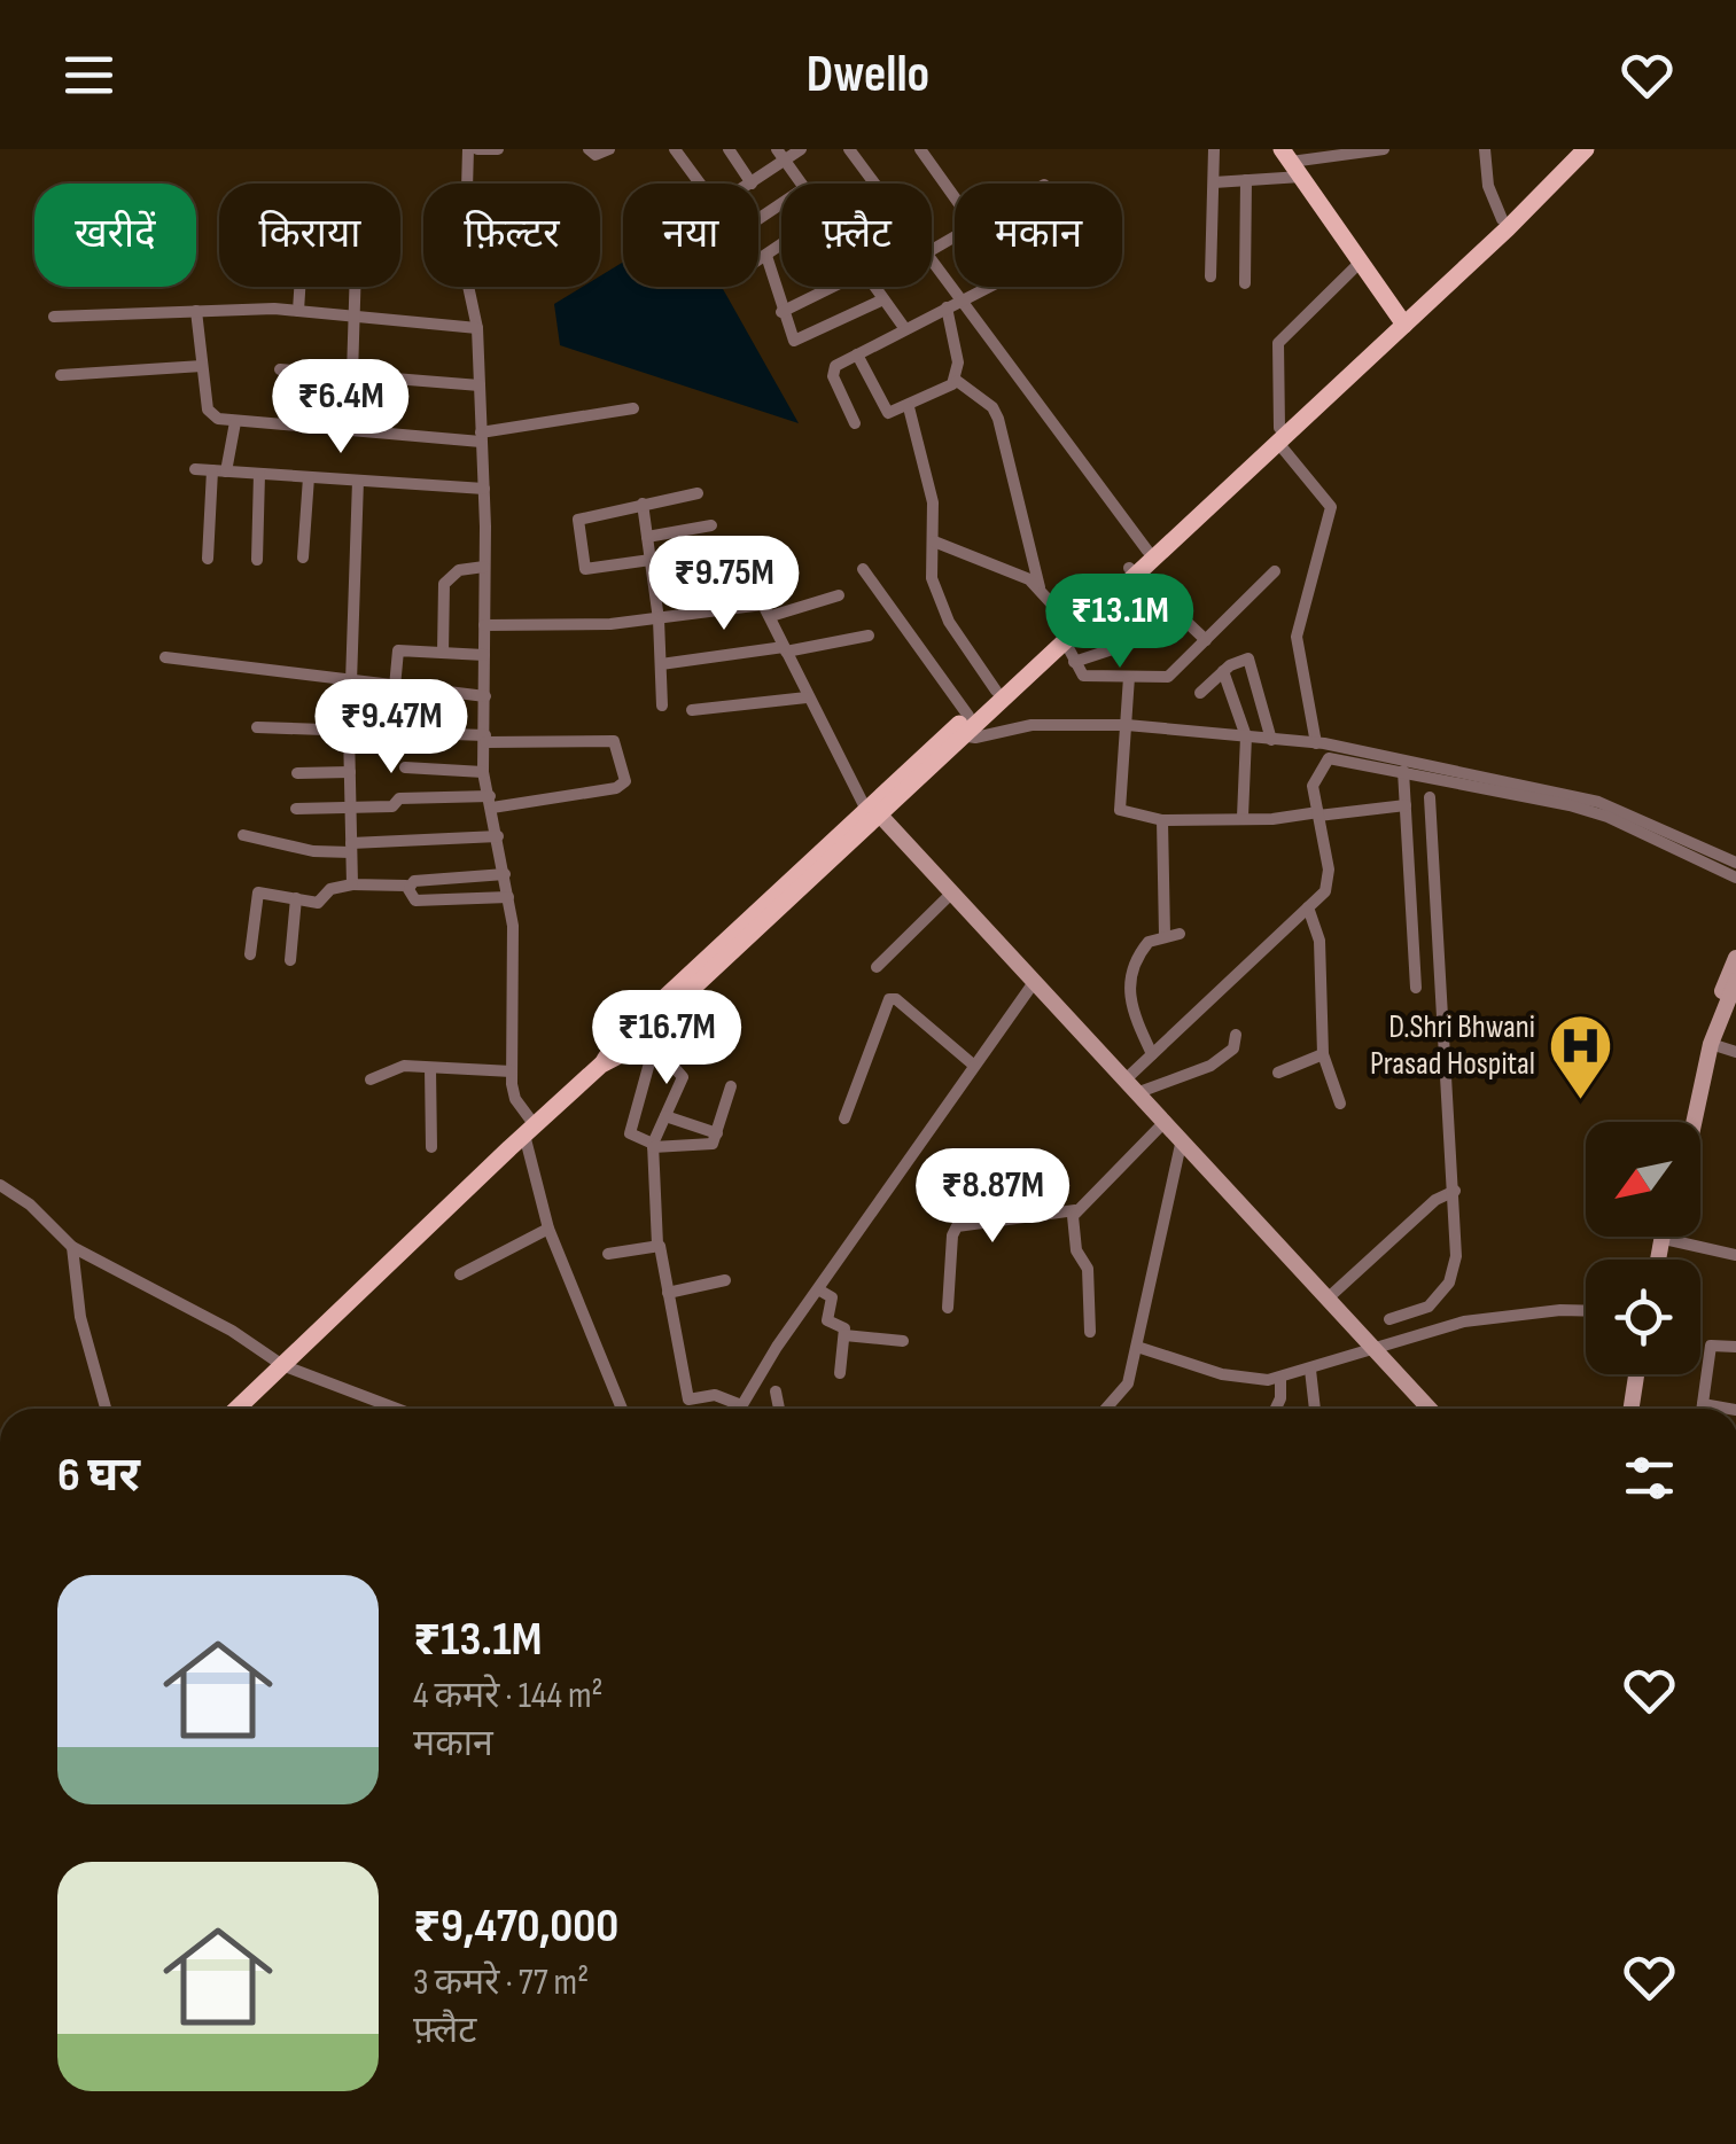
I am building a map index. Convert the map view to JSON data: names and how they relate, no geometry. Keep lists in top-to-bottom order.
{
  "places": {
    "hospital": ["D.Shri Bhwani Prasad Hospital"]
  },
  "north": "bottom left",
  "page": {
    "header": "Dwello",
    "chip": [
      "खरीदें",
      "किराया",
      "फ़िल्टर",
      "नया",
      "फ़्लैट",
      "मकान"
    ],
    "price": [
      "₹6.4M",
      "₹9.75M",
      "₹13.1M",
      "₹9.47M",
      "₹16.7M",
      "₹8.87M"
    ],
    "heading": "6 घर",
    "list": [
      {
        "name": "₹13.1M",
        "note": "4 कमरे · 144 m² · मकान"
      },
      {
        "name": "₹9,470,000",
        "note": "3 कमरे · 77 m² · फ़्लैट"
      }
    ]
  }
}
